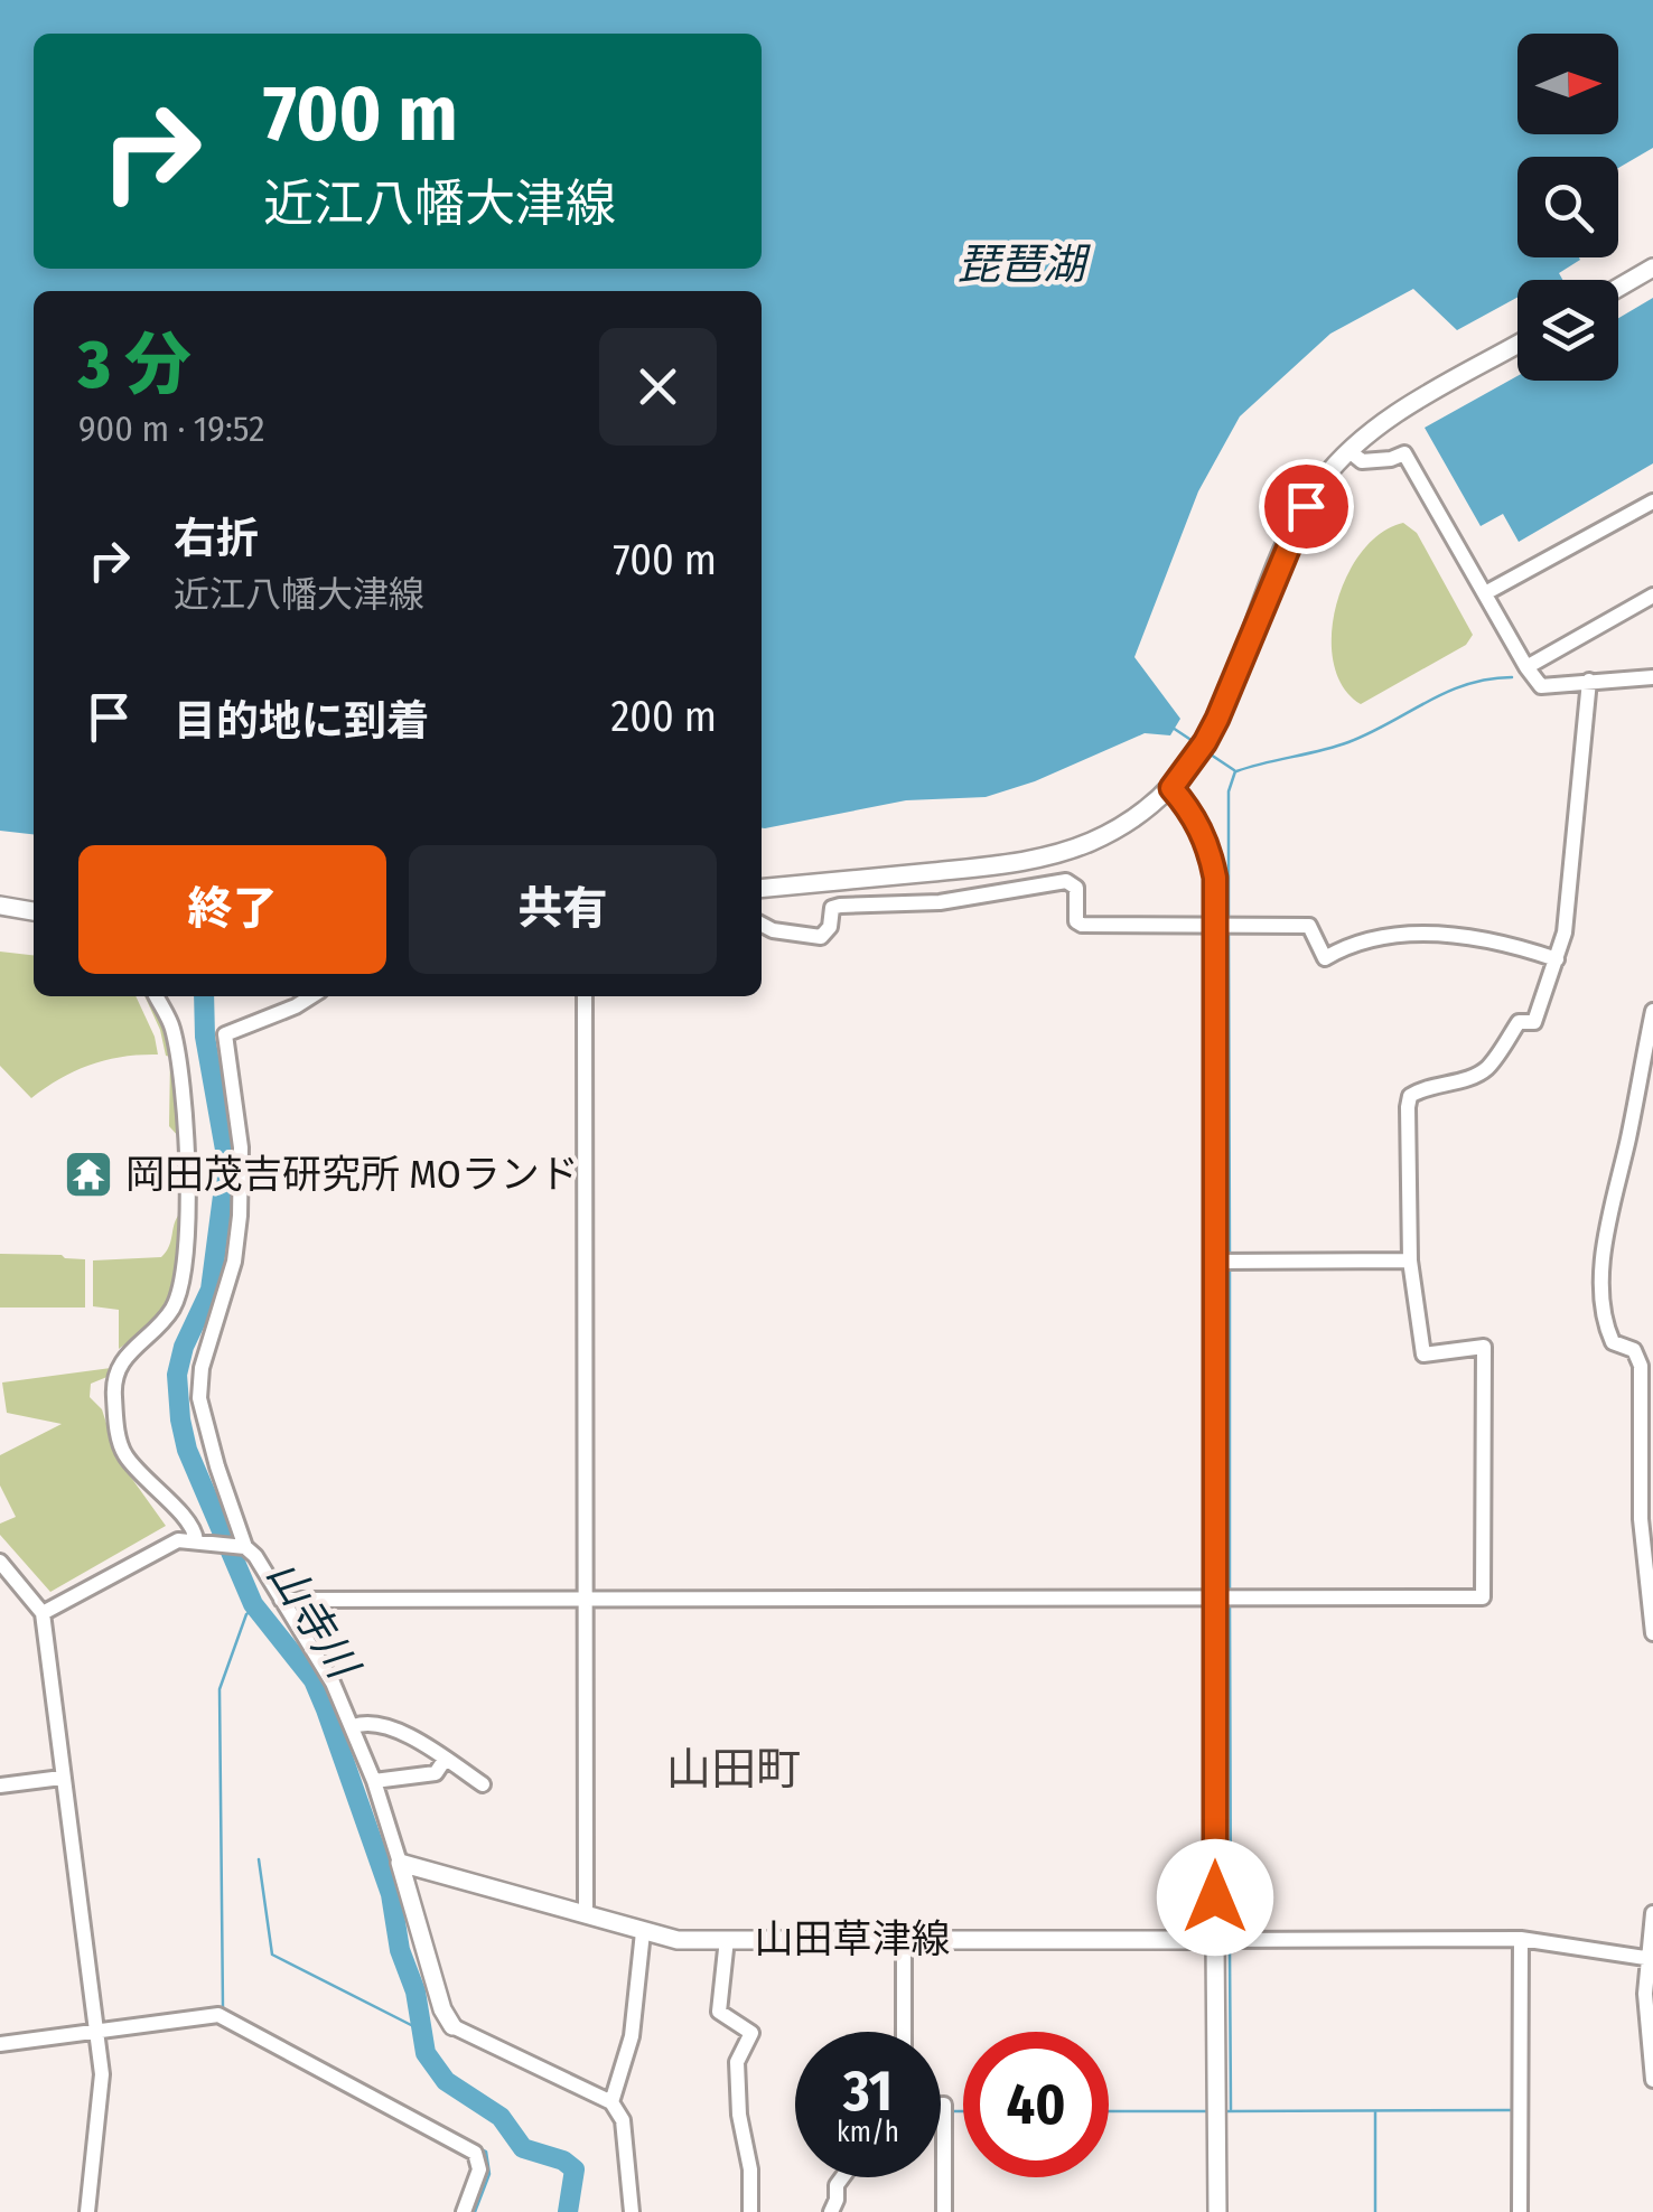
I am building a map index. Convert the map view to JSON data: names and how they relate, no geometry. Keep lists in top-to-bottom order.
{
  "streets": {
    "main road": ["山田草津線"]
  },
  "districts": ["山田町"],
  "water": ["琵琶湖", "山寺川"],
  "places": {
    "temple": ["岡田茂吉研究所 MOランド"]
  },
  "north": "right",
  "page": {
    "turn": ["700 m", "近江八幡大津線"],
    "heading": ["3 分", "900 m · 19:52"],
    "list": [
      {
        "name": "右折",
        "note": "近江八幡大津線",
        "value": "700 m"
      },
      {
        "name": "目的地に到着",
        "value": "200 m"
      }
    ],
    "buttons": ["終了", "共有"],
    "speed": "31 km/h",
    "limit": "40"
  }
}
